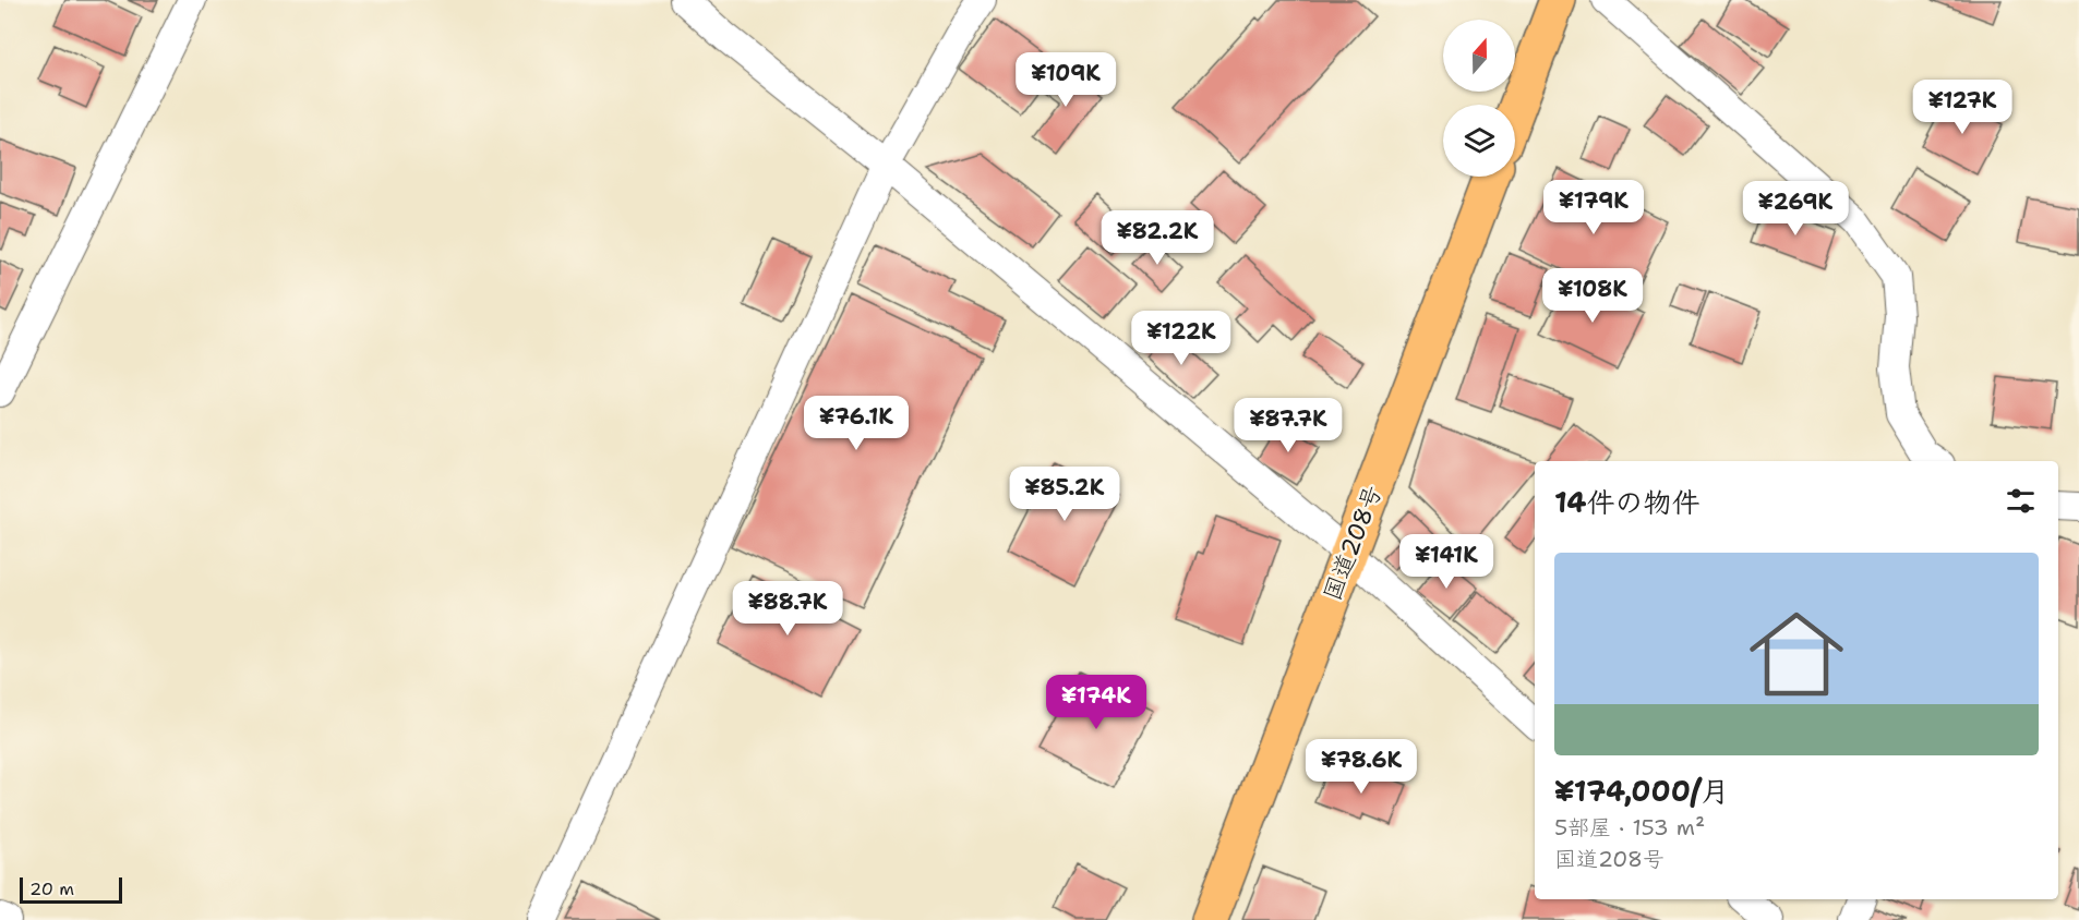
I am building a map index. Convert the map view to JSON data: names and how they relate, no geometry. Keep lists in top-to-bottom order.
{
  "streets": {
    "highway": ["国道208号"]
  },
  "scale_bar": "20 m",
  "north": "top",
  "page": {
    "price": [
      "¥109K",
      "¥127K",
      "¥179K",
      "¥269K",
      "¥82.2K",
      "¥108K",
      "¥122K",
      "¥76.1K",
      "¥87.7K",
      "¥85.2K",
      "¥141K",
      "¥88.7K",
      "¥174K",
      "¥78.6K"
    ],
    "heading": "14件の物件",
    "list": [
      {
        "name": "¥174,000/月",
        "note": "5部屋 · 153 m² · 国道208号"
      }
    ],
    "scale": "20 m"
  }
}
